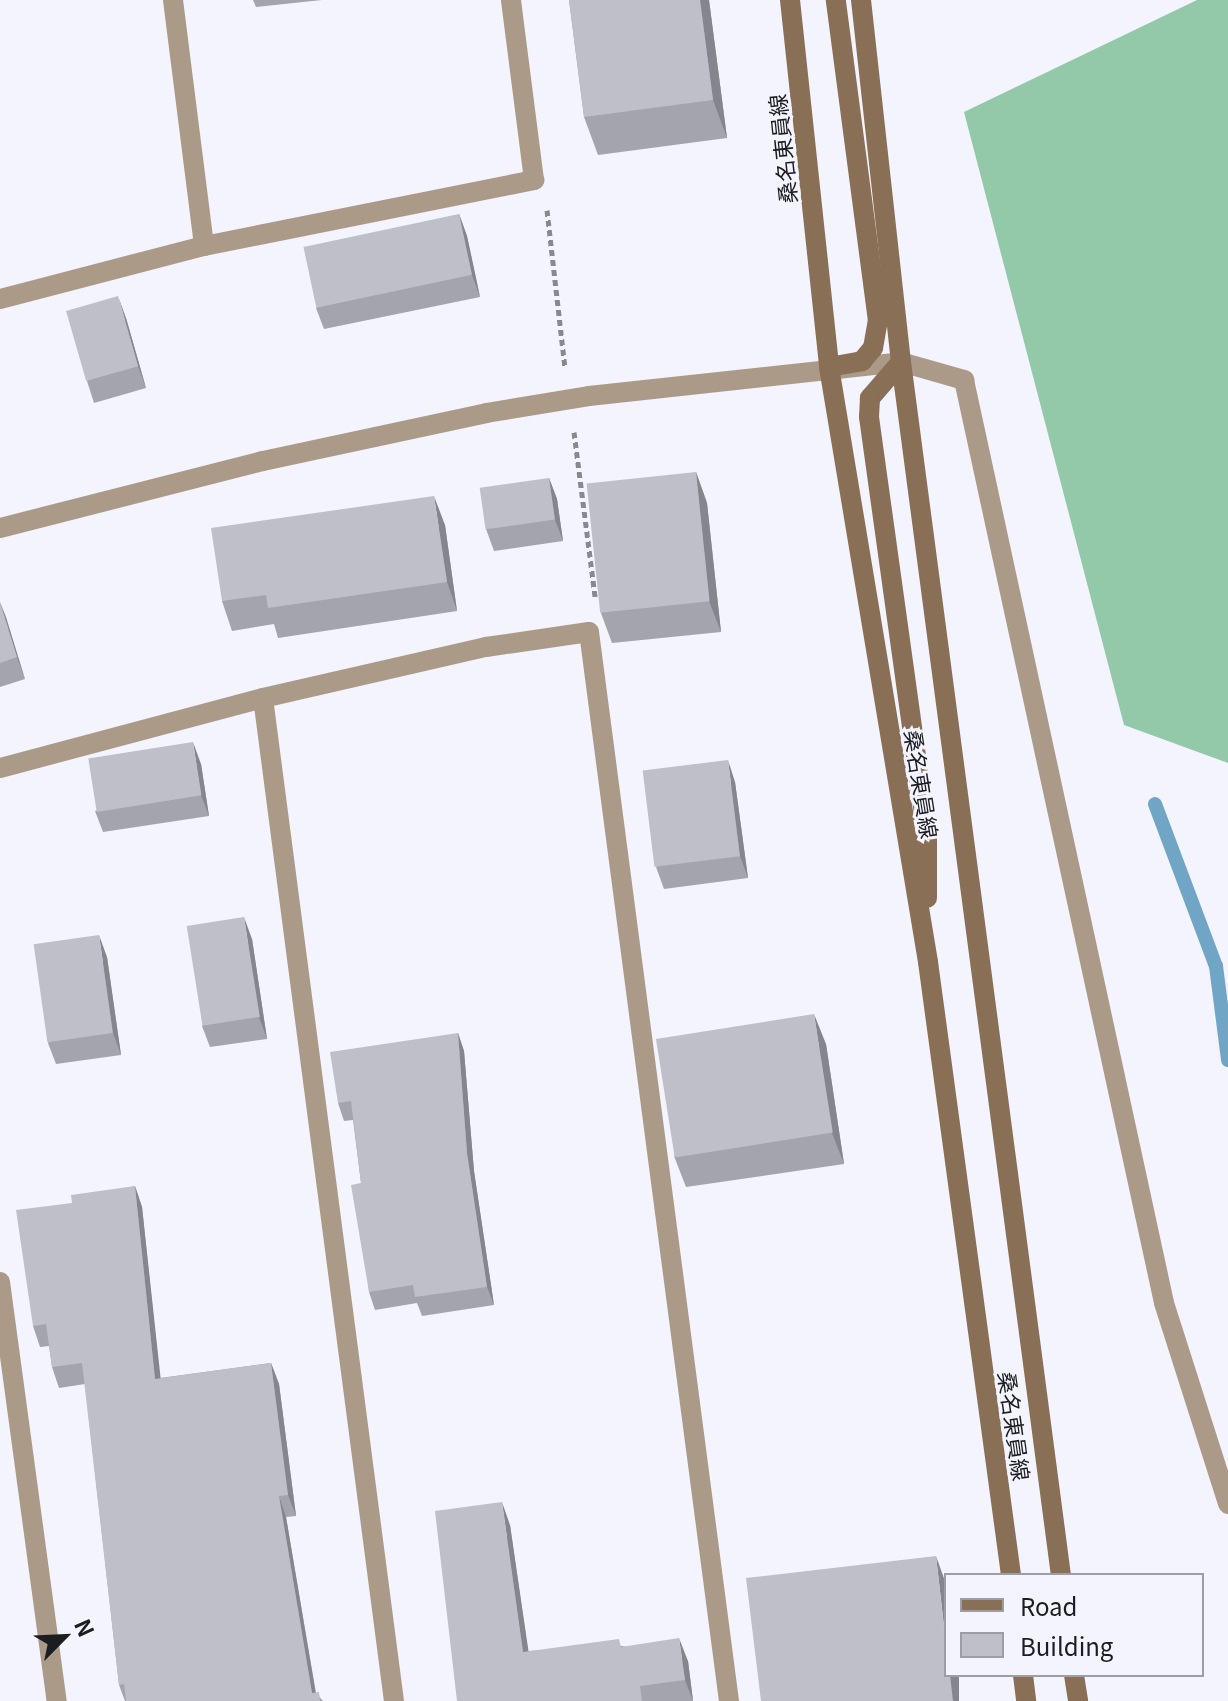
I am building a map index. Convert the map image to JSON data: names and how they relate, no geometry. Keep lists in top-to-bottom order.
{
  "streets": {
    "main road": ["桑名東員線"]
  },
  "legend": ["Road", "Building"],
  "north": "top right"
}
